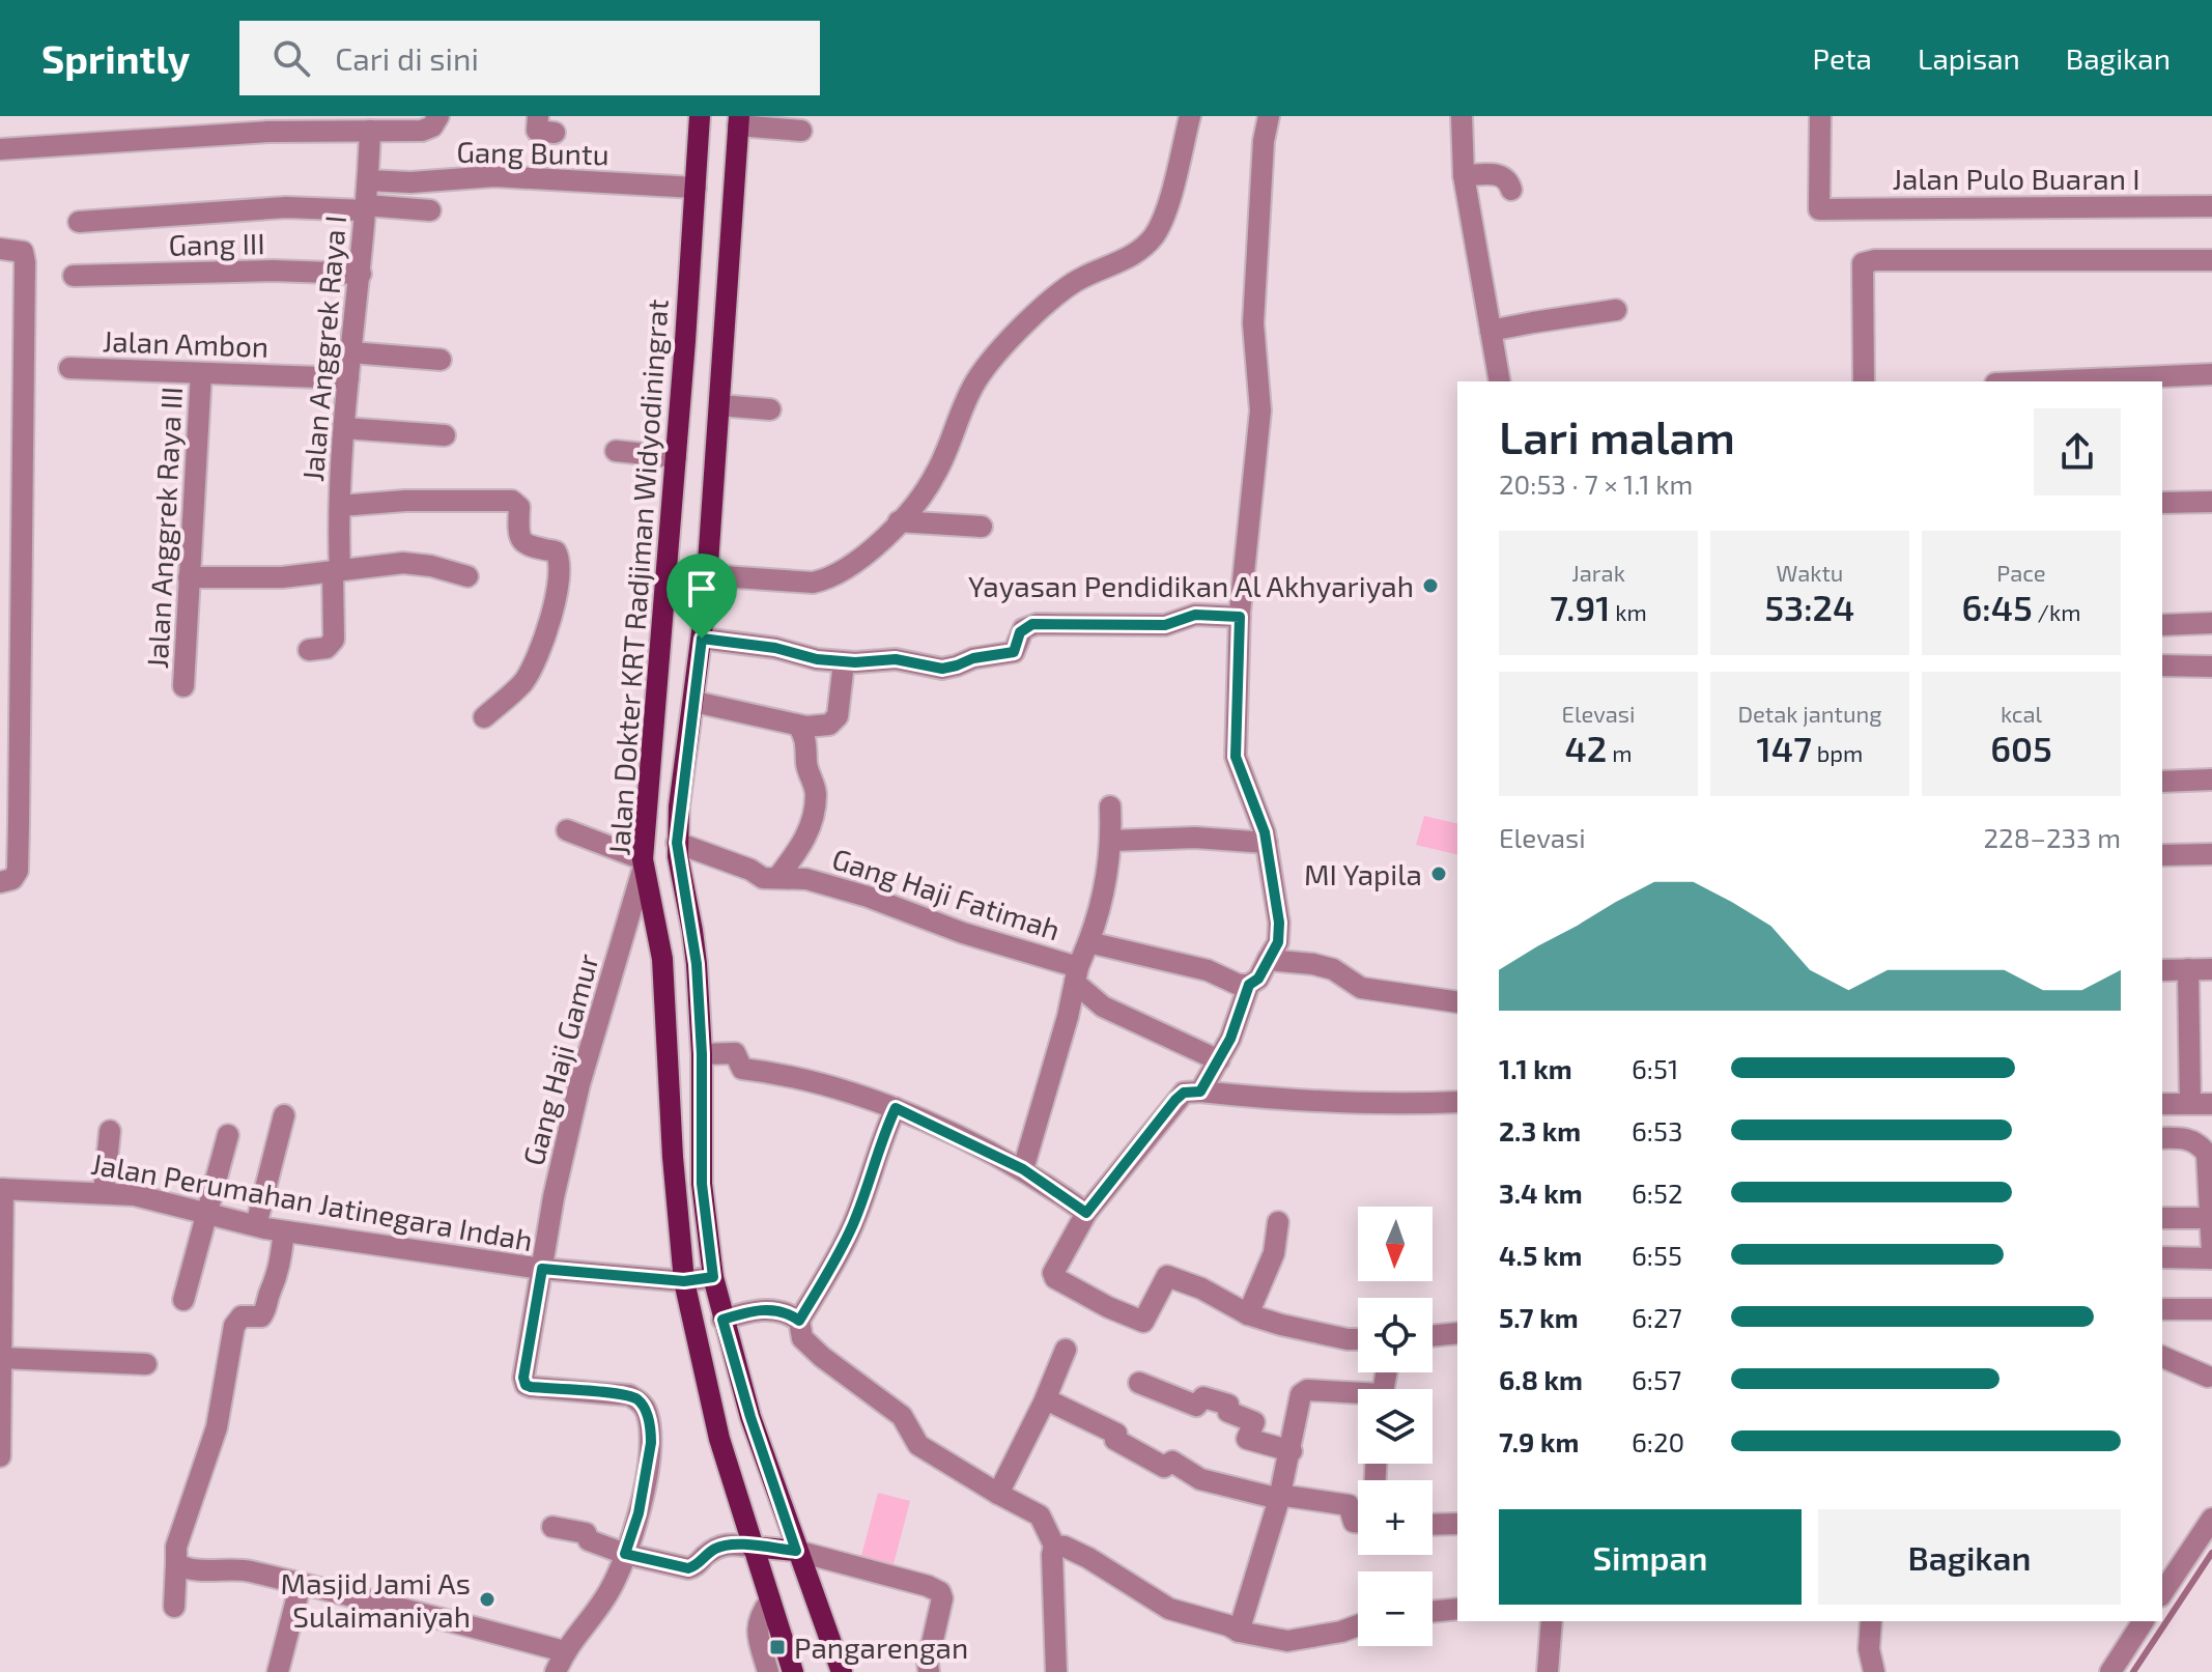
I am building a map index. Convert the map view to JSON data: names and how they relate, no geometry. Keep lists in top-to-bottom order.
{
  "streets": {
    "main road": ["Jalan Dokter KRT Radjiman Widyodiningrat"],
    "street": [
      "Gang Buntu",
      "Jalan Pulo Buaran I",
      "Gang III",
      "Jalan Ambon",
      "Jalan Anggrek Raya I",
      "Jalan Anggrek Raya III",
      "Gang Haji Fatimah",
      "Gang Haji Gamur",
      "Jalan Perumahan Jatinegara Indah"
    ]
  },
  "crossings": [
    ["Gang Buntu", "Jalan Anggrek Raya I"],
    ["Gang Buntu", "Jalan Dokter KRT Radjiman Widyodiningrat"],
    ["Gang III", "Jalan Anggrek Raya I"],
    ["Jalan Ambon", "Jalan Anggrek Raya I"],
    ["Jalan Ambon", "Jalan Anggrek Raya III"],
    ["Jalan Dokter KRT Radjiman Widyodiningrat", "Gang Haji Fatimah"],
    ["Jalan Dokter KRT Radjiman Widyodiningrat", "Gang Haji Gamur"],
    ["Jalan Dokter KRT Radjiman Widyodiningrat", "Jalan Perumahan Jatinegara Indah"],
    ["Gang Haji Gamur", "Jalan Perumahan Jatinegara Indah"]
  ],
  "places": {
    "other": ["Yayasan Pendidikan Al Akhyariyah", "MI Yapila", "Masjid Jami As Sulaimaniyah"],
    "transit": ["Pangarengan"]
  },
  "north": "bottom",
  "page": {
    "header": "Sprintly",
    "search": "Cari di sini",
    "nav": ["Peta", "Lapisan", "Bagikan"],
    "heading": ["Lari malam", "20:53 · 7 × 1.1 km"],
    "stats": [
      ["Jarak", "7.91 km"],
      ["Waktu", "53:24"],
      ["Pace", "6:45 /km"],
      ["Elevasi", "42 m"],
      ["Detak jantung", "147 bpm"],
      ["kcal", "605"]
    ],
    "chart": ["Elevasi", "228–233 m"],
    "list": [
      {
        "name": "1.1 km",
        "note": "6:51"
      },
      {
        "name": "2.3 km",
        "note": "6:53"
      },
      {
        "name": "3.4 km",
        "note": "6:52"
      },
      {
        "name": "4.5 km",
        "note": "6:55"
      },
      {
        "name": "5.7 km",
        "note": "6:27"
      },
      {
        "name": "6.8 km",
        "note": "6:57"
      },
      {
        "name": "7.9 km",
        "note": "6:20"
      }
    ],
    "map_buttons": ["+", "−"],
    "buttons": ["Simpan", "Bagikan"]
  }
}
